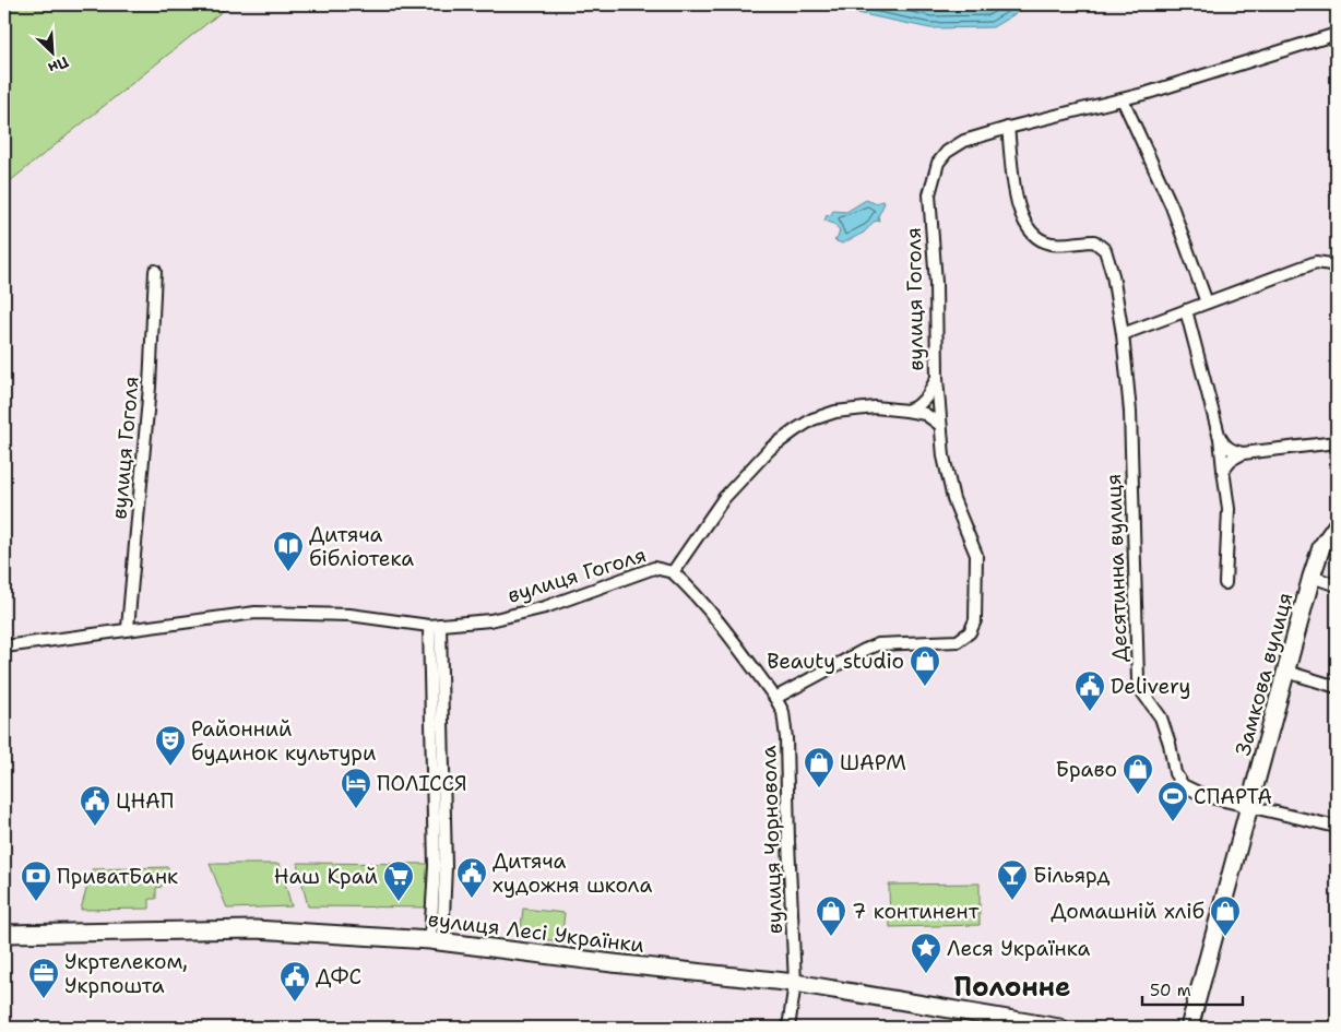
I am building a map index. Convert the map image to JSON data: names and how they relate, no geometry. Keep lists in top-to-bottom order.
{
  "streets": {
    "main road": ["Замкова вулиця", "вулиця Лесі Українки"],
    "street": ["вулиця Гоголя", "Десятинна вулиця", "вулиця Чорновола"]
  },
  "crossings": [
    ["вулиця Гоголя", "Десятинна вулиця"],
    ["вулиця Гоголя", "вулиця Чорновола"],
    ["Десятинна вулиця", "Замкова вулиця"],
    ["вулиця Чорновола", "вулиця Лесі Українки"]
  ],
  "districts": ["Полонне"],
  "places": {
    "library": ["Дитяча бібліотека"],
    "shop": [
      "Beauty studio",
      "ШАРМ",
      "Браво",
      "7 континент",
      "Домашній хліб"
    ],
    "public building": [
      "Delivery",
      "ЦНАП",
      "Дитяча художня школа",
      "ДФС"
    ],
    "theatre": ["Районний будинок культури"],
    "hotel": ["ПОЛІССЯ"],
    "sports": ["СПАРТА"],
    "bar": ["Більярд"],
    "bank": ["ПриватБанк"],
    "supermarket": ["Наш Край"],
    "place": ["Леся Українка"],
    "office": ["Укртелеком, Укрпошта"]
  },
  "scale_bar": "50 m",
  "north": "bottom right"
}
